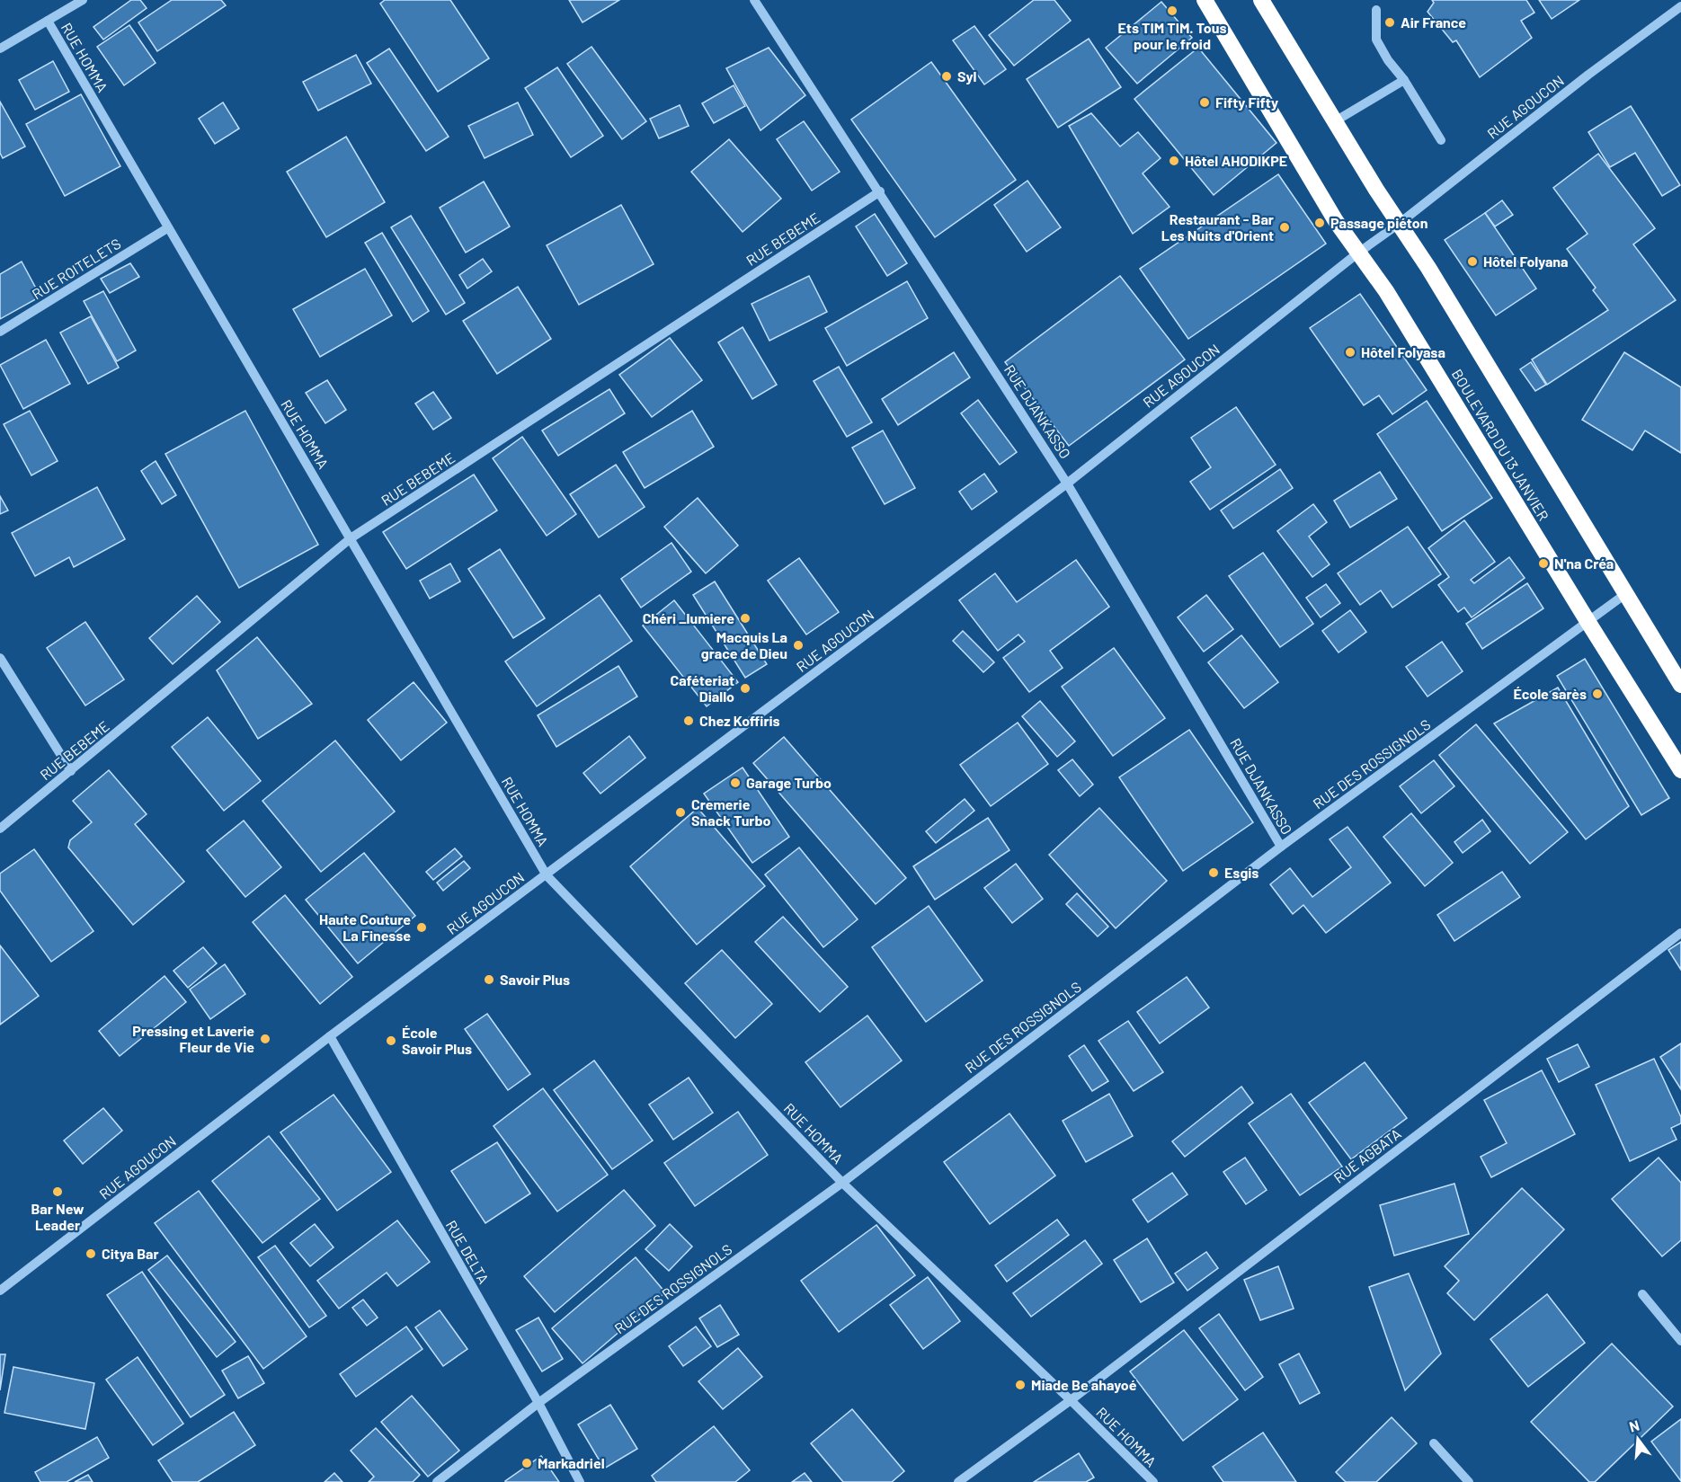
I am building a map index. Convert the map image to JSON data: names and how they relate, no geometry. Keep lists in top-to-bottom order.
{
  "streets": {
    "highway": ["BOULEVARD DU 13 JANVIER"],
    "street": [
      "RUE HOMMA",
      "RUE AGOUCON",
      "RUE BEBEME",
      "RUE ROITELETS",
      "RUE DJANKASSO",
      "RUE DES ROSSIGNOLS",
      "RUE AGBATA",
      "RUE DELTA"
    ]
  },
  "crossings": [
    ["RUE HOMMA", "RUE AGOUCON"],
    ["RUE HOMMA", "RUE BEBEME"],
    ["RUE HOMMA", "RUE ROITELETS"],
    ["RUE HOMMA", "RUE DES ROSSIGNOLS"],
    ["RUE HOMMA", "RUE AGBATA"],
    ["RUE AGOUCON", "RUE DJANKASSO"],
    ["RUE AGOUCON", "BOULEVARD DU 13 JANVIER"],
    ["RUE AGOUCON", "RUE DELTA"],
    ["RUE BEBEME", "RUE DJANKASSO"],
    ["RUE DJANKASSO", "RUE DES ROSSIGNOLS"],
    ["BOULEVARD DU 13 JANVIER", "RUE DES ROSSIGNOLS"],
    ["RUE DES ROSSIGNOLS", "RUE DELTA"]
  ],
  "places": [
    "Ets TIM TIM. Tous pour le froid",
    "Air France",
    "Syl",
    "Fifty Fifty",
    "Hôtel AHODIKPE",
    "Passage piéton",
    "Restaurant - Bar Les Nuits d'Orient",
    "Hôtel Folyana",
    "Hôtel Folyasa",
    "N'na Créa",
    "Chéri _lumiere",
    "Macquis La grace de Dieu",
    "Caféteriat Diallo",
    "École sarès",
    "Chez Koffiris",
    "Garage Turbo",
    "Cremerie Snack Turbo",
    "Esgis",
    "Haute Couture La Finesse",
    "Savoir Plus",
    "Pressing et Laverie Fleur de Vie",
    "École Savoir Plus",
    "Bar New Leader",
    "Citya Bar",
    "Miade Be ahayoé",
    "Markadriel"
  ],
  "north": "top"
}
